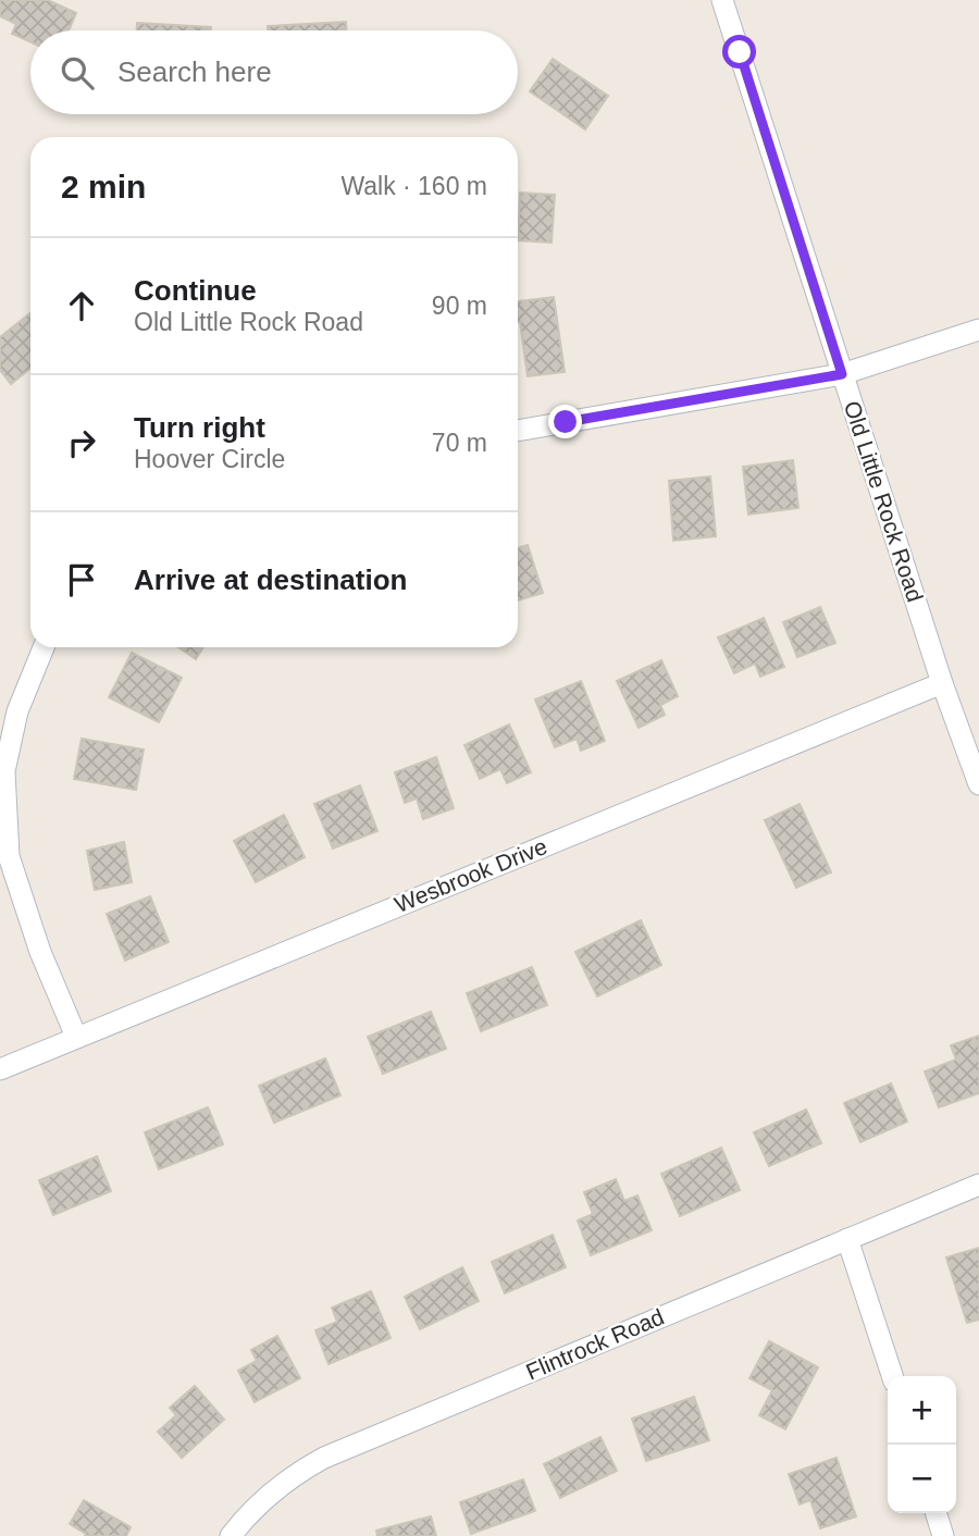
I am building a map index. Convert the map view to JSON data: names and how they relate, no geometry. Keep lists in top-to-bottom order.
{
  "streets": {
    "street": ["Old Little Rock Road", "Wesbrook Drive", "Flintrock Road"]
  },
  "crossings": [
    ["Old Little Rock Road", "Wesbrook Drive"]
  ],
  "page": {
    "search": "Search here",
    "heading": ["2 min", "Walk · 160 m"],
    "list": [
      ["Continue", "Old Little Rock Road", "90 m"],
      ["Turn right", "Hoover Circle", "70 m"],
      "Arrive at destination"
    ],
    "map_buttons": ["+", "−"]
  }
}
